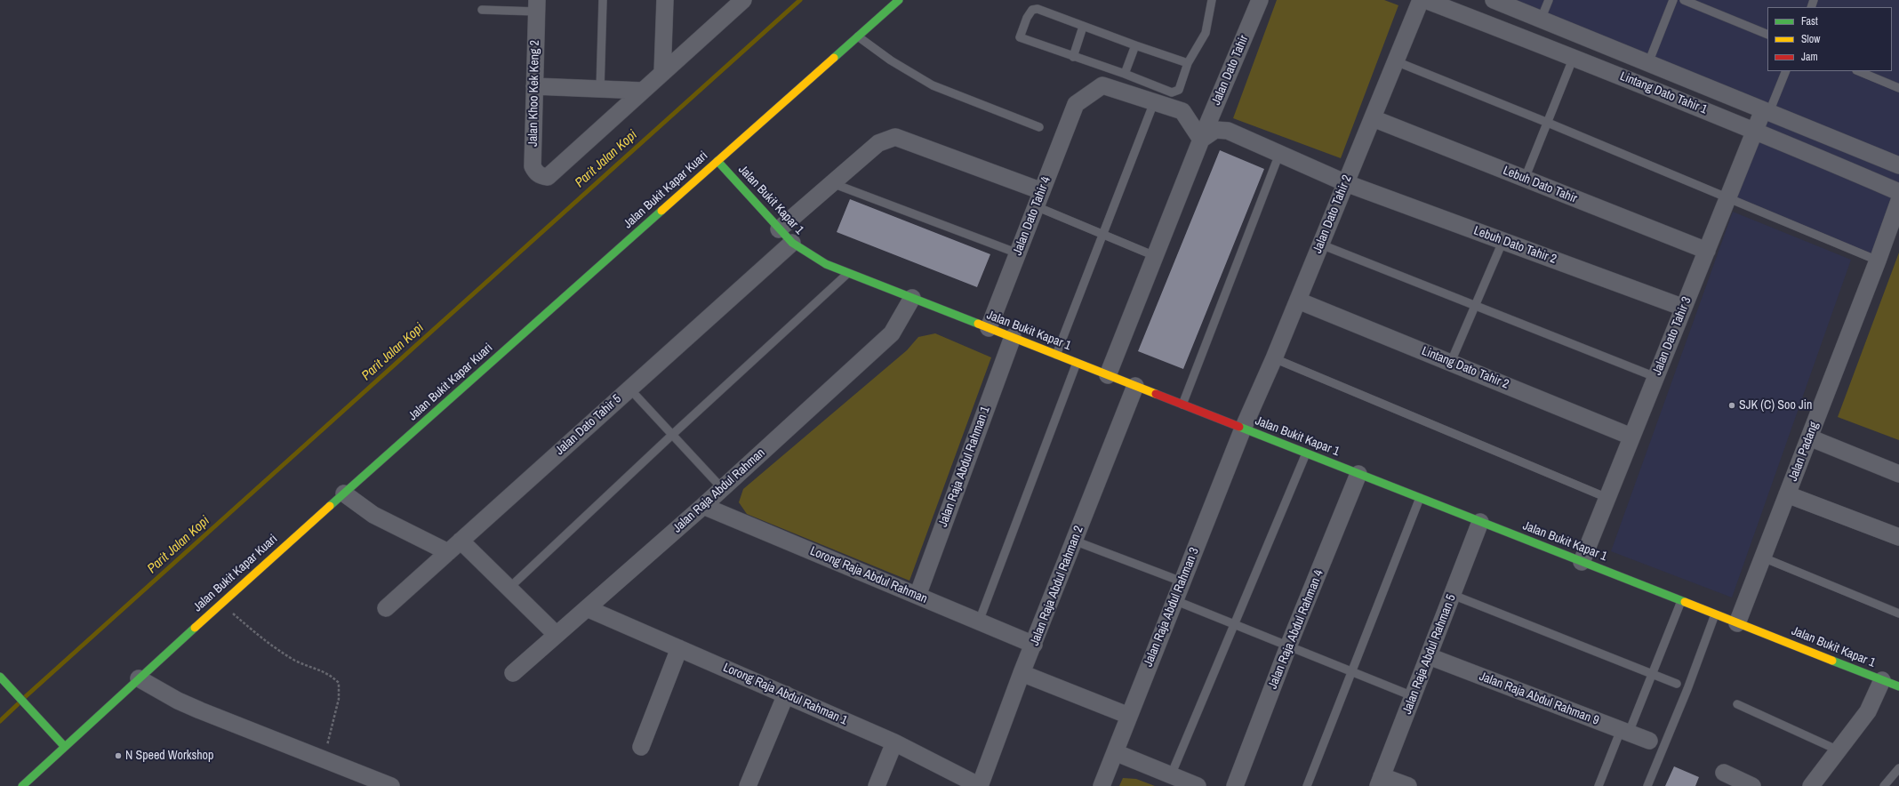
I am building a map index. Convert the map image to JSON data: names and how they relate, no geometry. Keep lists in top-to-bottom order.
{
  "streets": {
    "street": [
      "Jalan Dato Tahir",
      "Jalan Khoo Kek Keng 2",
      "Lintang Dato Tahir 1",
      "Lebuh Dato Tahir",
      "Jalan Bukit Kapar Kuari",
      "Jalan Bukit Kapar 1",
      "Jalan Dato Tahir 2",
      "Jalan Dato Tahir 4",
      "Lebuh Dato Tahir 2",
      "Jalan Dato Tahir 3",
      "Lintang Dato Tahir 2",
      "Jalan Dato Tahir 5",
      "Jalan Padang",
      "Jalan Raja Abdul Rahman 1",
      "Jalan Raja Abdul Rahman",
      "Lorong Raja Abdul Rahman",
      "Jalan Raja Abdul Rahman 2",
      "Jalan Raja Abdul Rahman 3",
      "Jalan Raja Abdul Rahman 4",
      "Jalan Raja Abdul Rahman 5",
      "Lorong Raja Abdul Rahman 1",
      "Jalan Raja Abdul Rahman 9"
    ]
  },
  "crossings": [
    ["Jalan Dato Tahir", "Jalan Bukit Kapar 1"],
    ["Jalan Dato Tahir", "Lebuh Dato Tahir 2"],
    ["Lintang Dato Tahir 1", "Jalan Dato Tahir 3"],
    ["Lebuh Dato Tahir", "Jalan Dato Tahir 2"],
    ["Lebuh Dato Tahir", "Jalan Dato Tahir 3"],
    ["Jalan Bukit Kapar Kuari", "Jalan Bukit Kapar 1"],
    ["Jalan Bukit Kapar 1", "Jalan Dato Tahir 2"],
    ["Jalan Bukit Kapar 1", "Jalan Dato Tahir 4"],
    ["Jalan Bukit Kapar 1", "Jalan Dato Tahir 3"],
    ["Jalan Bukit Kapar 1", "Jalan Dato Tahir 5"],
    ["Jalan Bukit Kapar 1", "Jalan Padang"],
    ["Jalan Bukit Kapar 1", "Jalan Raja Abdul Rahman 1"],
    ["Jalan Bukit Kapar 1", "Jalan Raja Abdul Rahman"],
    ["Jalan Bukit Kapar 1", "Jalan Raja Abdul Rahman 2"],
    ["Jalan Bukit Kapar 1", "Jalan Raja Abdul Rahman 3"],
    ["Jalan Bukit Kapar 1", "Jalan Raja Abdul Rahman 4"],
    ["Jalan Bukit Kapar 1", "Jalan Raja Abdul Rahman 5"],
    ["Jalan Dato Tahir 2", "Lebuh Dato Tahir 2"],
    ["Jalan Dato Tahir 2", "Lintang Dato Tahir 2"],
    ["Jalan Dato Tahir 2", "Jalan Raja Abdul Rahman 3"],
    ["Lebuh Dato Tahir 2", "Jalan Dato Tahir 3"],
    ["Jalan Dato Tahir 3", "Lintang Dato Tahir 2"],
    ["Jalan Raja Abdul Rahman 1", "Lorong Raja Abdul Rahman"],
    ["Jalan Raja Abdul Rahman", "Lorong Raja Abdul Rahman"],
    ["Jalan Raja Abdul Rahman", "Lorong Raja Abdul Rahman 1"],
    ["Lorong Raja Abdul Rahman", "Jalan Raja Abdul Rahman 2"],
    ["Jalan Raja Abdul Rahman 2", "Lorong Raja Abdul Rahman 1"],
    ["Jalan Raja Abdul Rahman 5", "Jalan Raja Abdul Rahman 9"]
  ],
  "water": ["Parit Jalan Kopi"],
  "places": ["SJK (C) Soo Jin", "N Speed Workshop"],
  "legend": ["Fast", "Slow", "Jam"]
}
